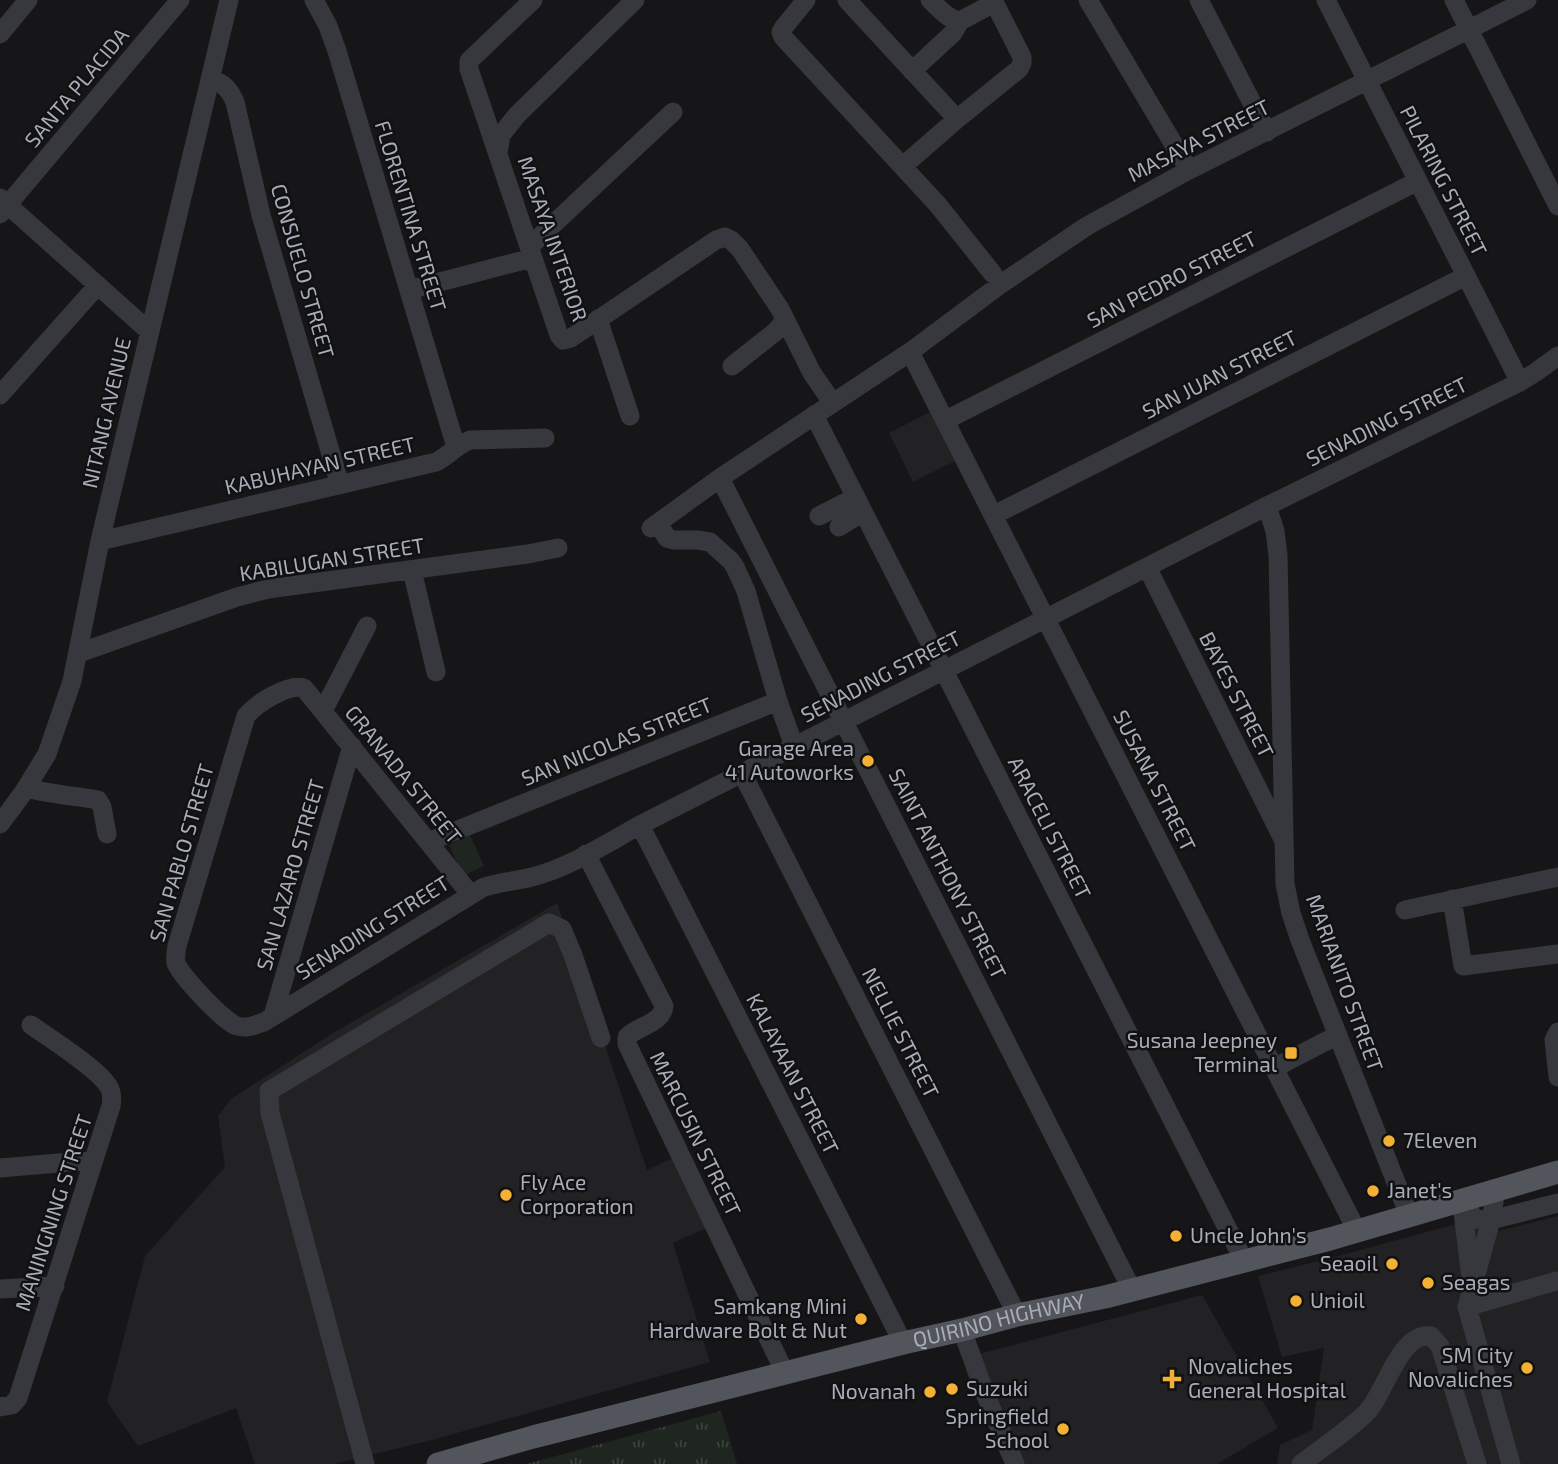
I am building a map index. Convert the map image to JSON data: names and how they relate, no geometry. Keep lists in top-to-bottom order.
{
  "streets": {
    "main road": ["QUIRINO HIGHWAY"],
    "street": [
      "SANTA PLACIDA",
      "MASAYA STREET",
      "PILARING STREET",
      "FLORENTINA STREET",
      "MASAYA INTERIOR",
      "CONSUELO STREET",
      "SAN PEDRO STREET",
      "SAN JUAN STREET",
      "NITANG AVENUE",
      "SENADING STREET",
      "KABUHAYAN STREET",
      "KABILUGAN STREET",
      "BAYES STREET",
      "SAN NICOLAS STREET",
      "GRANADA STREET",
      "SUSANA STREET",
      "ARACELI STREET",
      "SAN PABLO STREET",
      "SAINT ANTHONY STREET",
      "SAN LAZARO STREET",
      "MARIANITO STREET",
      "NELLIE STREET",
      "KALAYAAN STREET",
      "MARCUSIN STREET",
      "MANINGNING STREET"
    ]
  },
  "crossings": [
    ["MASAYA STREET", "PILARING STREET"],
    ["MASAYA STREET", "SUSANA STREET"],
    ["PILARING STREET", "SAN PEDRO STREET"],
    ["PILARING STREET", "SAN JUAN STREET"],
    ["PILARING STREET", "SENADING STREET"],
    ["FLORENTINA STREET", "KABUHAYAN STREET"],
    ["CONSUELO STREET", "NITANG AVENUE"],
    ["CONSUELO STREET", "KABUHAYAN STREET"],
    ["SAN PEDRO STREET", "SUSANA STREET"],
    ["SAN JUAN STREET", "SUSANA STREET"],
    ["NITANG AVENUE", "KABUHAYAN STREET"],
    ["NITANG AVENUE", "KABILUGAN STREET"],
    ["SENADING STREET", "BAYES STREET"],
    ["SENADING STREET", "GRANADA STREET"],
    ["SENADING STREET", "SUSANA STREET"],
    ["SENADING STREET", "ARACELI STREET"],
    ["SENADING STREET", "SAN PABLO STREET"],
    ["SENADING STREET", "SAINT ANTHONY STREET"],
    ["SENADING STREET", "SAN LAZARO STREET"],
    ["SENADING STREET", "MARIANITO STREET"],
    ["SENADING STREET", "NELLIE STREET"],
    ["SENADING STREET", "KALAYAAN STREET"],
    ["SENADING STREET", "MARCUSIN STREET"],
    ["BAYES STREET", "MARIANITO STREET"],
    ["SAN NICOLAS STREET", "GRANADA STREET"],
    ["GRANADA STREET", "SAN PABLO STREET"],
    ["GRANADA STREET", "SAN LAZARO STREET"],
    ["SUSANA STREET", "QUIRINO HIGHWAY"],
    ["ARACELI STREET", "QUIRINO HIGHWAY"],
    ["SAINT ANTHONY STREET", "QUIRINO HIGHWAY"],
    ["MARIANITO STREET", "QUIRINO HIGHWAY"],
    ["NELLIE STREET", "QUIRINO HIGHWAY"],
    ["KALAYAAN STREET", "QUIRINO HIGHWAY"],
    ["MARCUSIN STREET", "QUIRINO HIGHWAY"]
  ],
  "places": {
    "other": [
      "Garage Area 41 Autoworks",
      "7Eleven",
      "Janet's",
      "Fly Ace Corporation",
      "Uncle John's",
      "Seaoil",
      "Seagas",
      "Unioil",
      "Samkang Mini Hardware Bolt & Nut",
      "SM City Novaliches",
      "Suzuki",
      "Novanah",
      "Springfield School"
    ],
    "transit": ["Susana Jeepney Terminal"],
    "health": ["Novaliches General Hospital"]
  }
}
